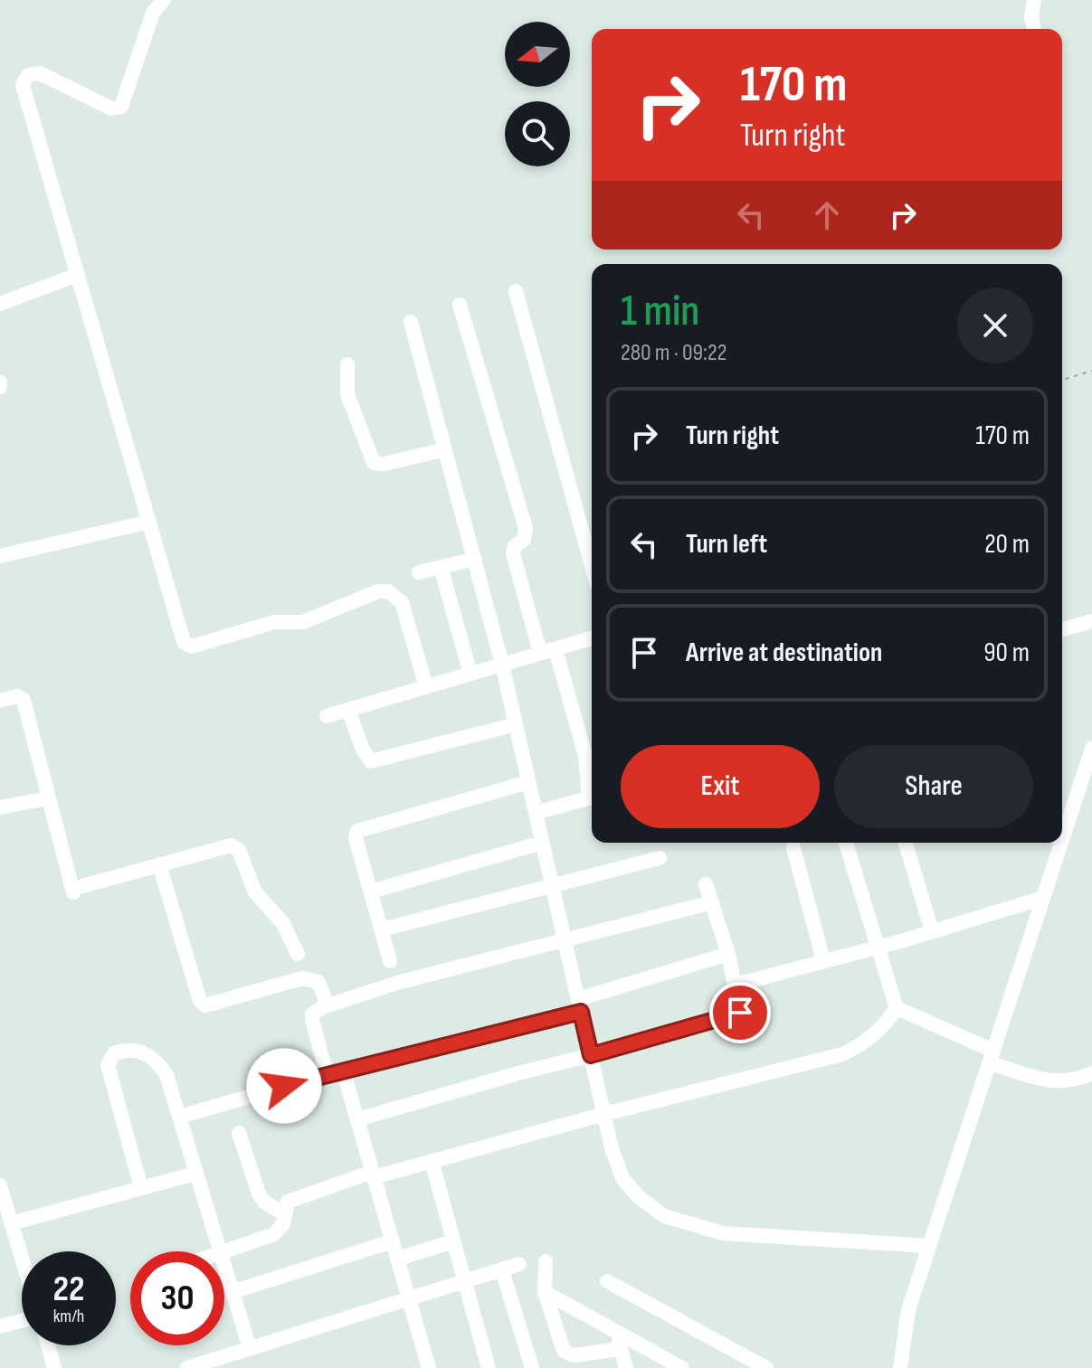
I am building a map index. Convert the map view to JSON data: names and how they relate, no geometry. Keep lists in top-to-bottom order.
{
  "north": "left",
  "page": {
    "turn": ["170 m", "Turn right"],
    "heading": ["1 min", "280 m · 09:22"],
    "list": [
      {
        "name": "Turn right",
        "value": "170 m"
      },
      {
        "name": "Turn left",
        "value": "20 m"
      },
      {
        "name": "Arrive at destination",
        "value": "90 m"
      }
    ],
    "buttons": ["Exit", "Share"],
    "speed": "22 km/h",
    "limit": "30"
  }
}
